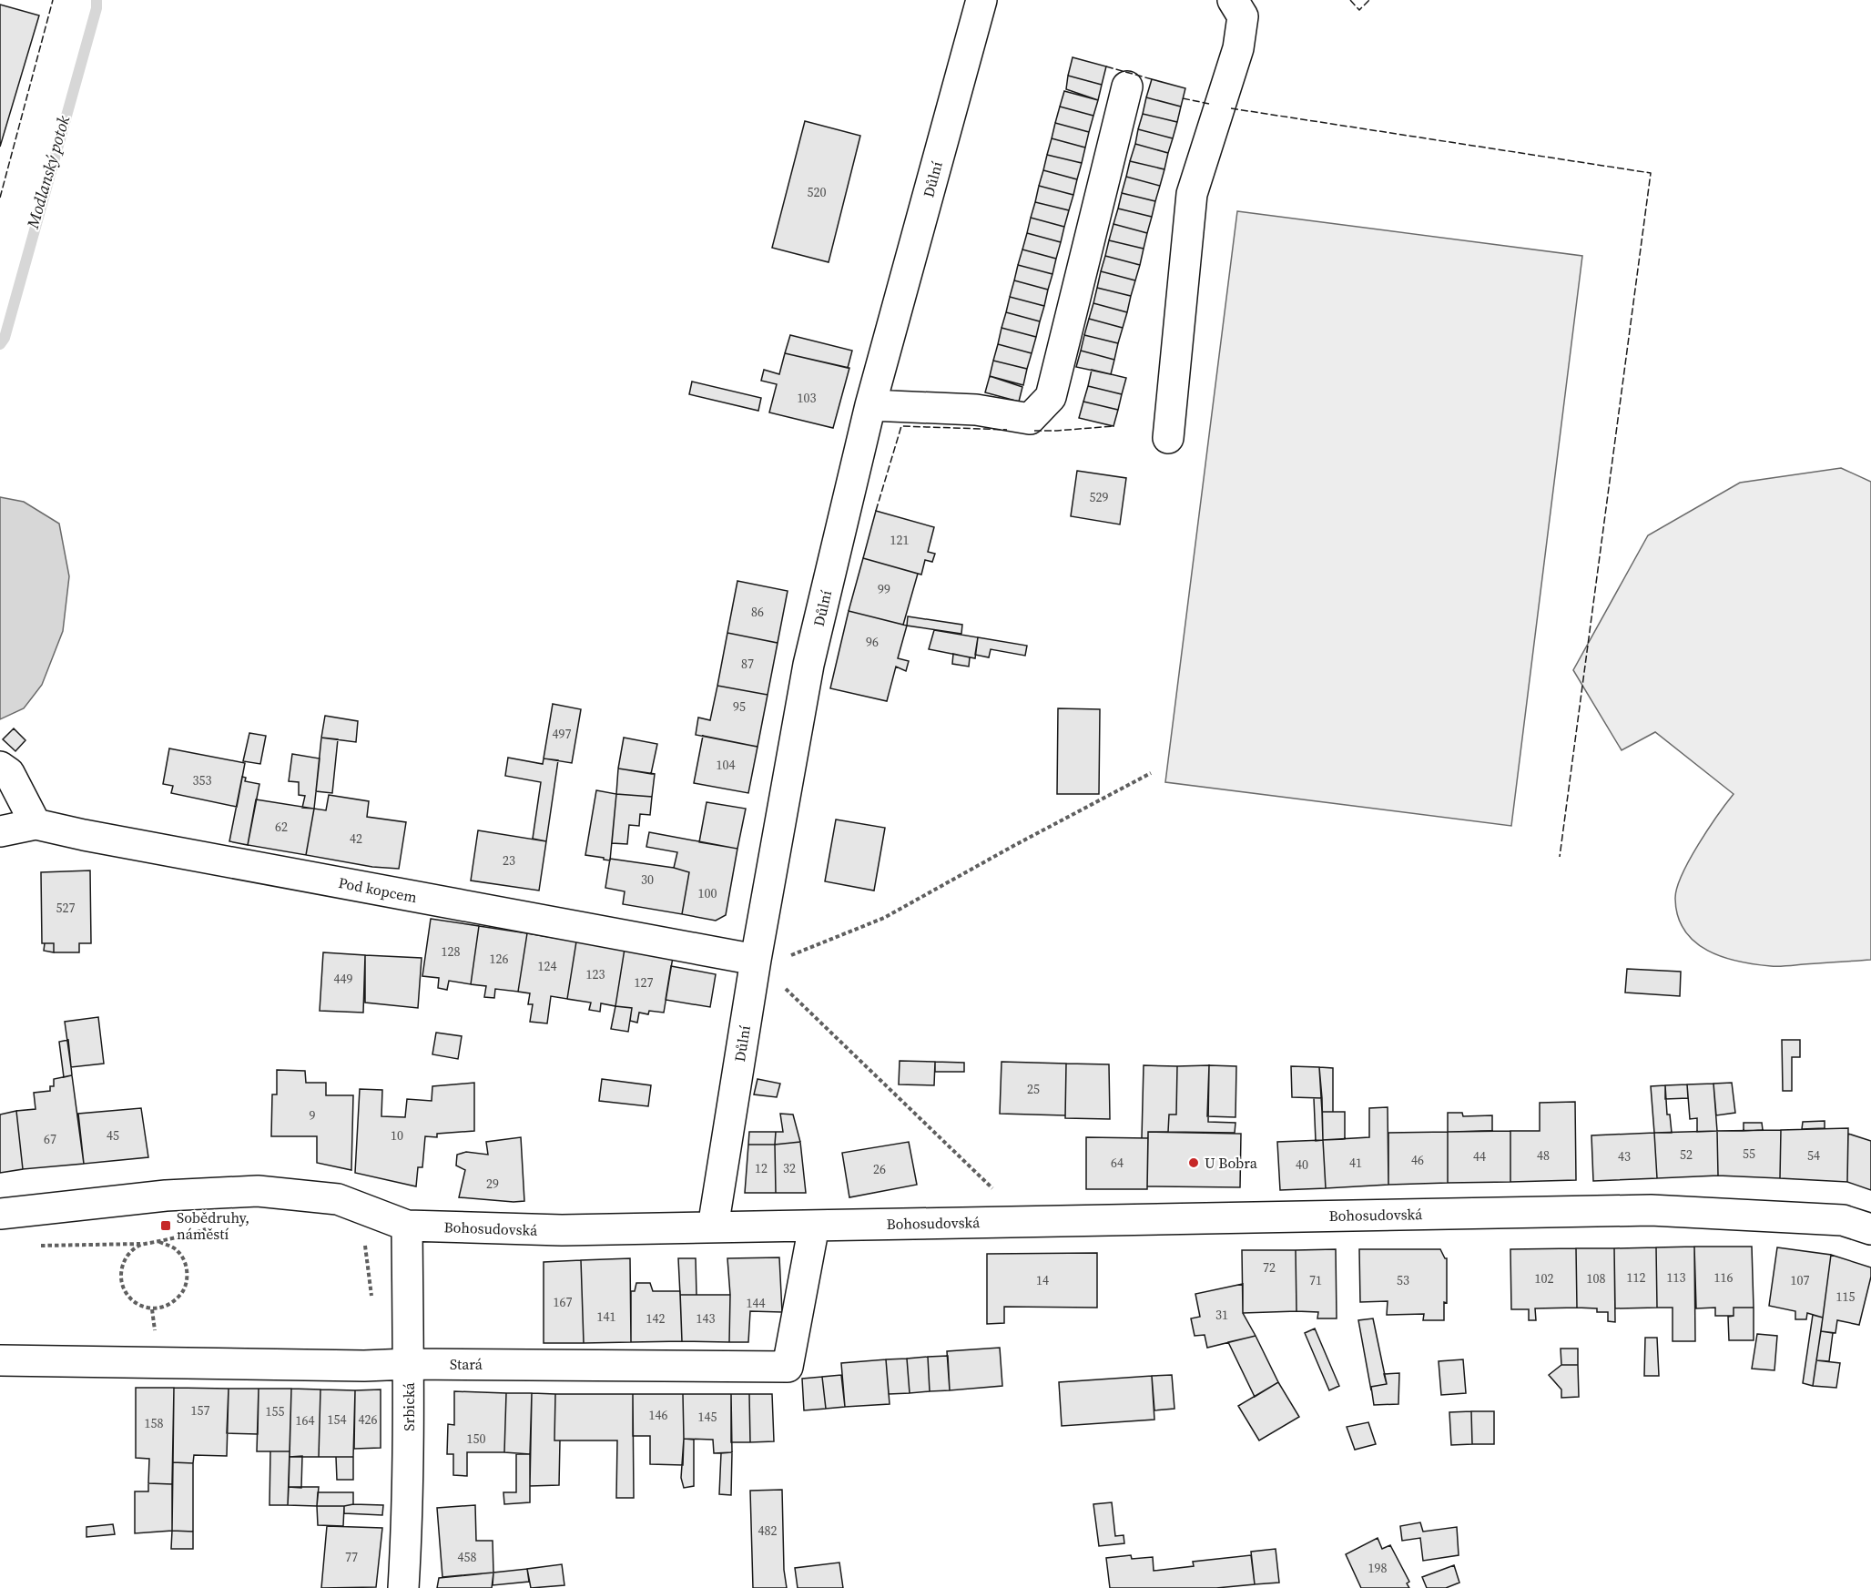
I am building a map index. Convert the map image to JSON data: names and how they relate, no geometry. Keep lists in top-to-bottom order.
{
  "streets": {
    "street": [
      "Důlní",
      "Pod kopcem",
      "Bohosudovská",
      "Stará",
      "Srbická"
    ]
  },
  "crossings": [
    ["Důlní", "Pod kopcem"],
    ["Důlní", "Bohosudovská"],
    ["Bohosudovská", "Stará"],
    ["Bohosudovská", "Srbická"],
    ["Stará", "Srbická"]
  ],
  "water": ["Modlanský potok"],
  "places": {
    "other": ["U Bobra"],
    "transit": ["Sobědruhy, náměstí"]
  },
  "house_numbers": [
    "520",
    "103",
    "529",
    "121",
    "99",
    "86",
    "96",
    "87",
    "95",
    "497",
    "104",
    "353",
    "62",
    "42",
    "23",
    "30",
    "100",
    "527",
    "128",
    "126",
    "124",
    "123",
    "449",
    "127",
    "25",
    "9",
    "45",
    "10",
    "67",
    "55",
    "52",
    "48",
    "54",
    "44",
    "43",
    "46",
    "64",
    "41",
    "40",
    "12",
    "32",
    "26",
    "29",
    "72",
    "112",
    "113",
    "116",
    "102",
    "108",
    "14",
    "71",
    "53",
    "107",
    "115",
    "167",
    "144",
    "31",
    "141",
    "142",
    "143",
    "157",
    "155",
    "146",
    "145",
    "154",
    "426",
    "164",
    "158",
    "150",
    "482",
    "77",
    "458",
    "198"
  ]
}
